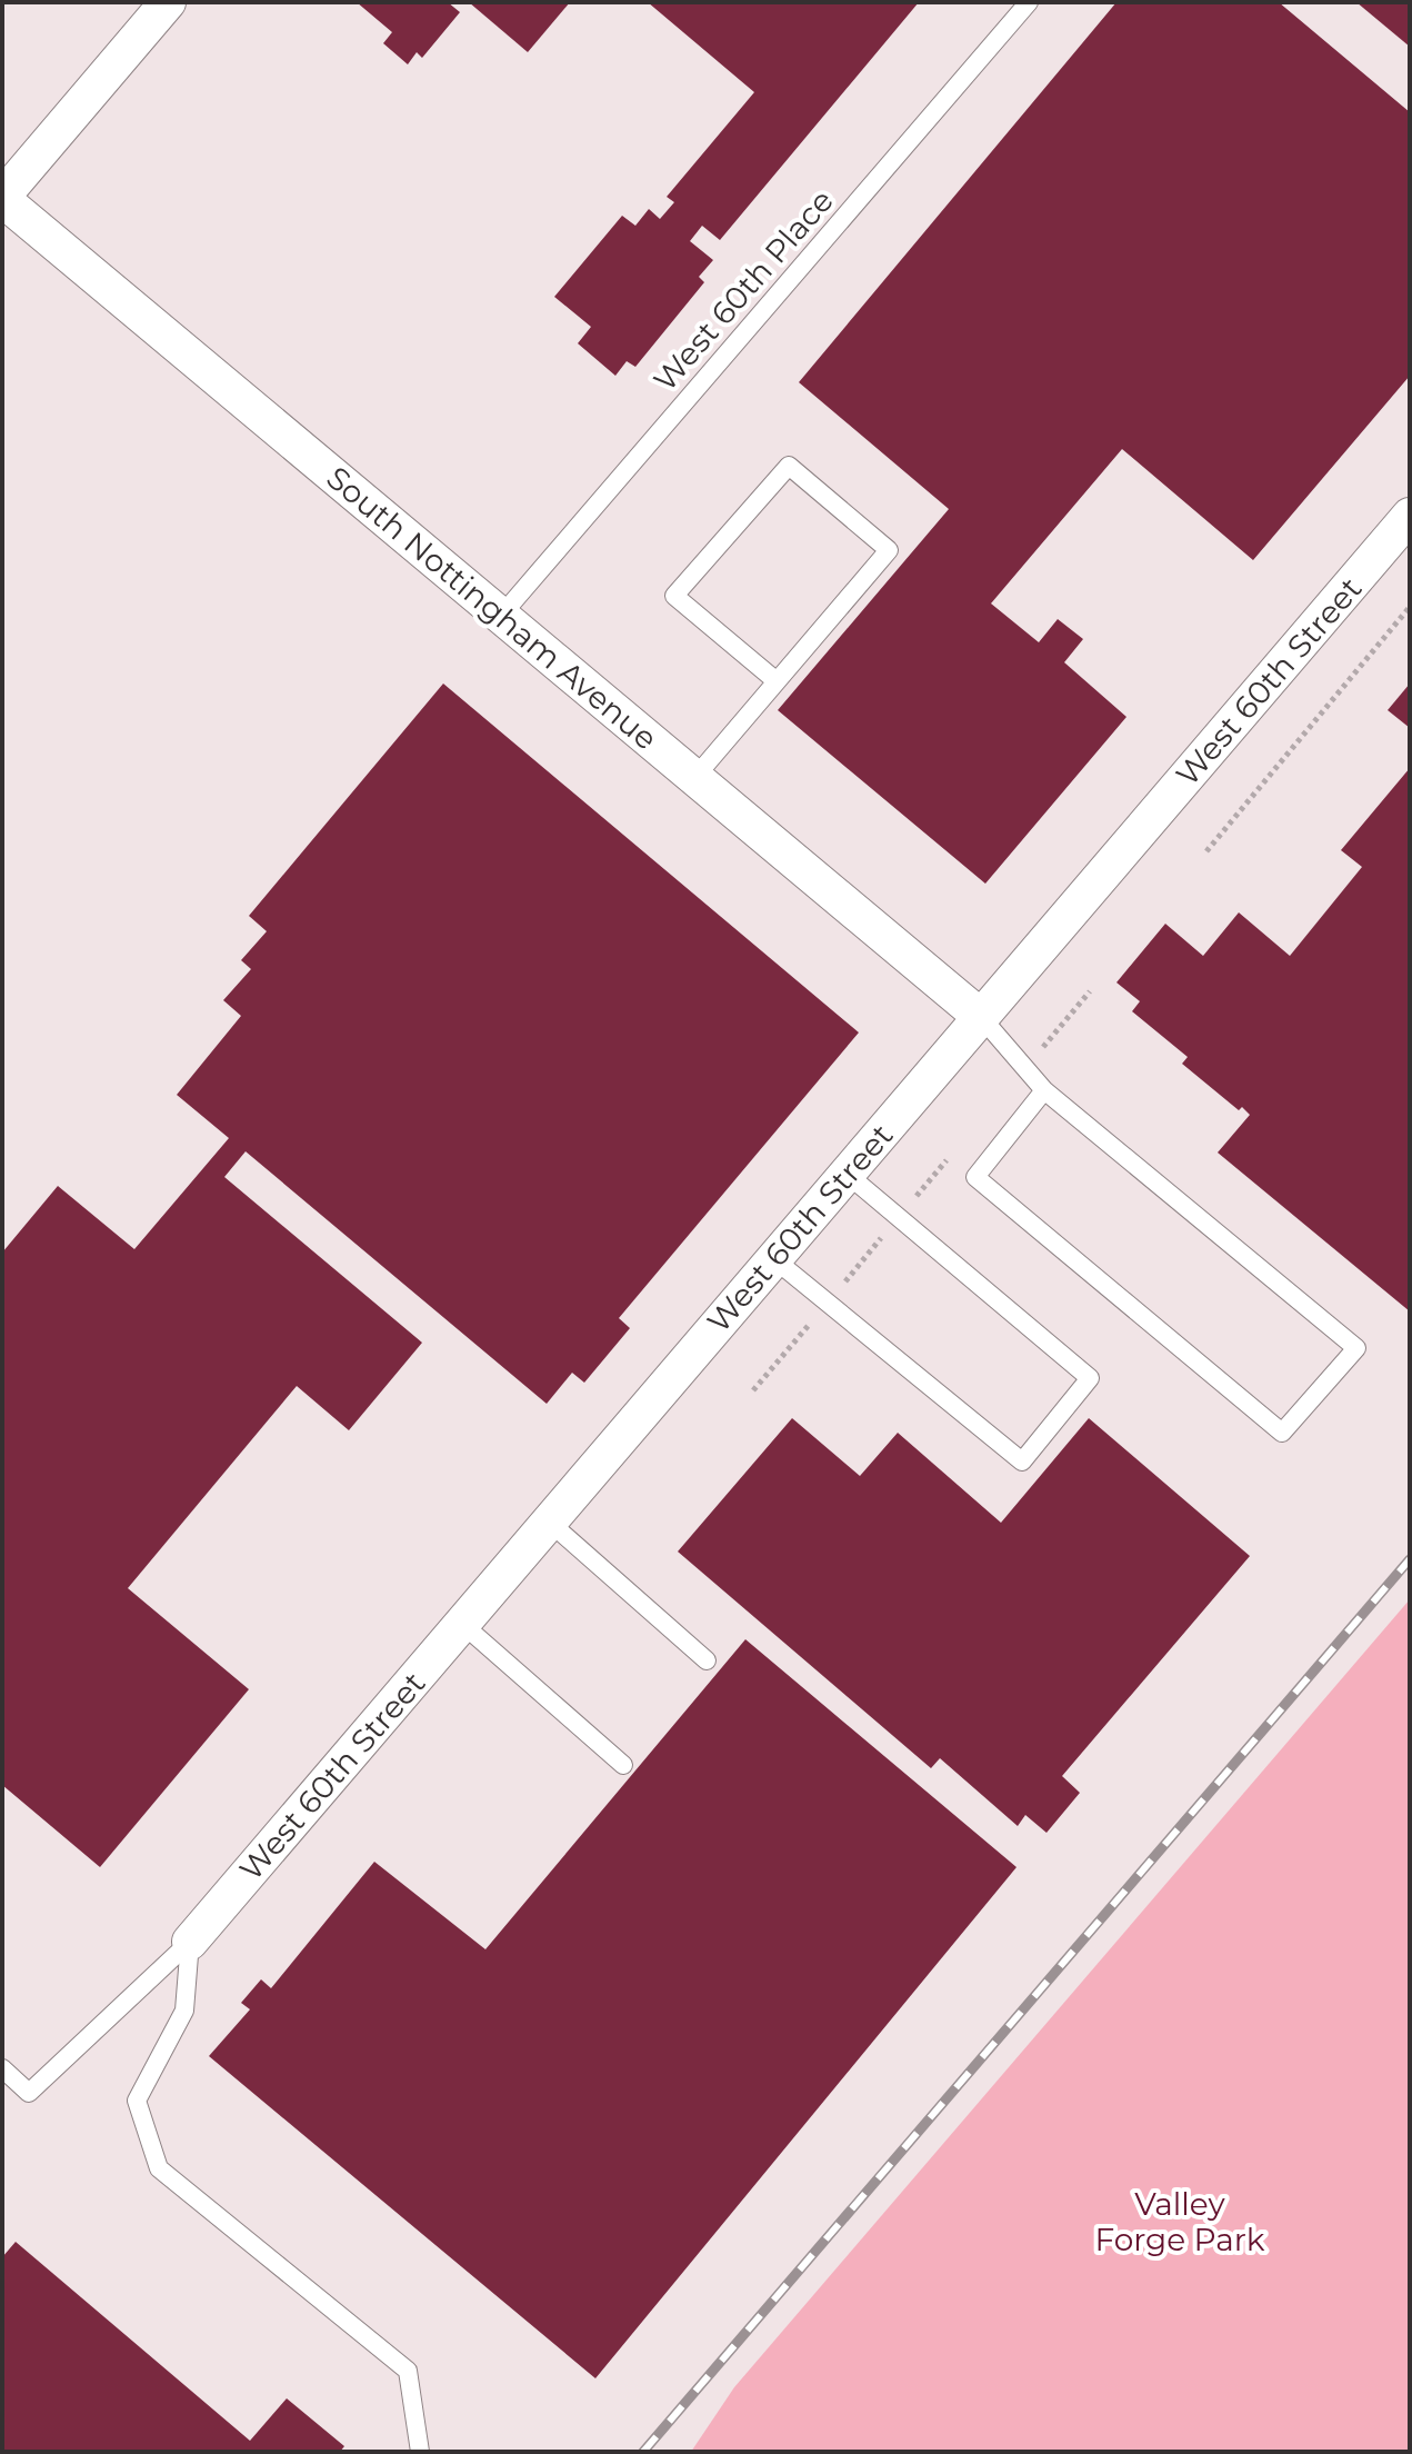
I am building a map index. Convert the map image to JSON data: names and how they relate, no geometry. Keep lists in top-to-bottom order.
{
  "streets": {
    "street": ["South Nottingham Avenue", "West 60th Street"],
    "lane": ["West 60th Place"]
  },
  "crossings": [
    ["West 60th Place", "South Nottingham Avenue"],
    ["South Nottingham Avenue", "West 60th Street"]
  ],
  "parks": ["Valley Forge Park"]
}
